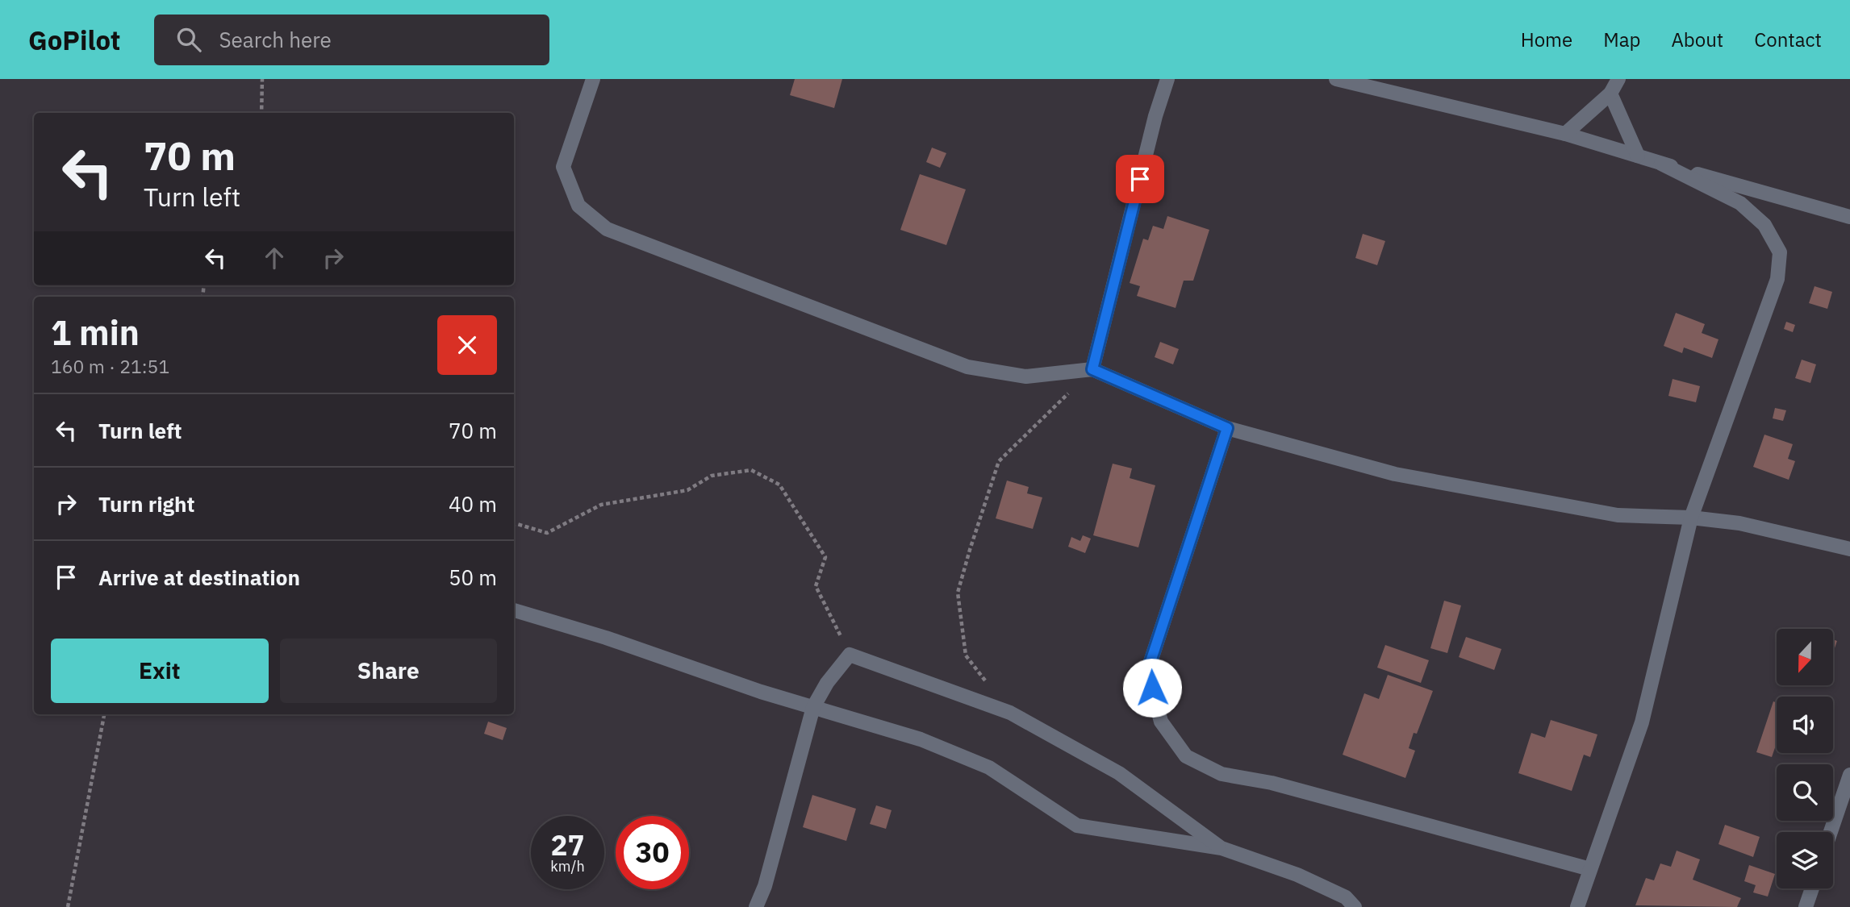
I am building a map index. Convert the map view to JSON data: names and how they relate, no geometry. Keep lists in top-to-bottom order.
{
  "north": "bottom",
  "page": {
    "header": "GoPilot",
    "search": "Search here",
    "nav": [
      "Home",
      "Map",
      "About",
      "Contact"
    ],
    "turn": ["70 m", "Turn left"],
    "heading": ["1 min", "160 m · 21:51"],
    "list": [
      {
        "name": "Turn left",
        "value": "70 m"
      },
      {
        "name": "Turn right",
        "value": "40 m"
      },
      {
        "name": "Arrive at destination",
        "value": "50 m"
      }
    ],
    "buttons": ["Exit", "Share"],
    "speed": "27 km/h",
    "limit": "30"
  }
}
